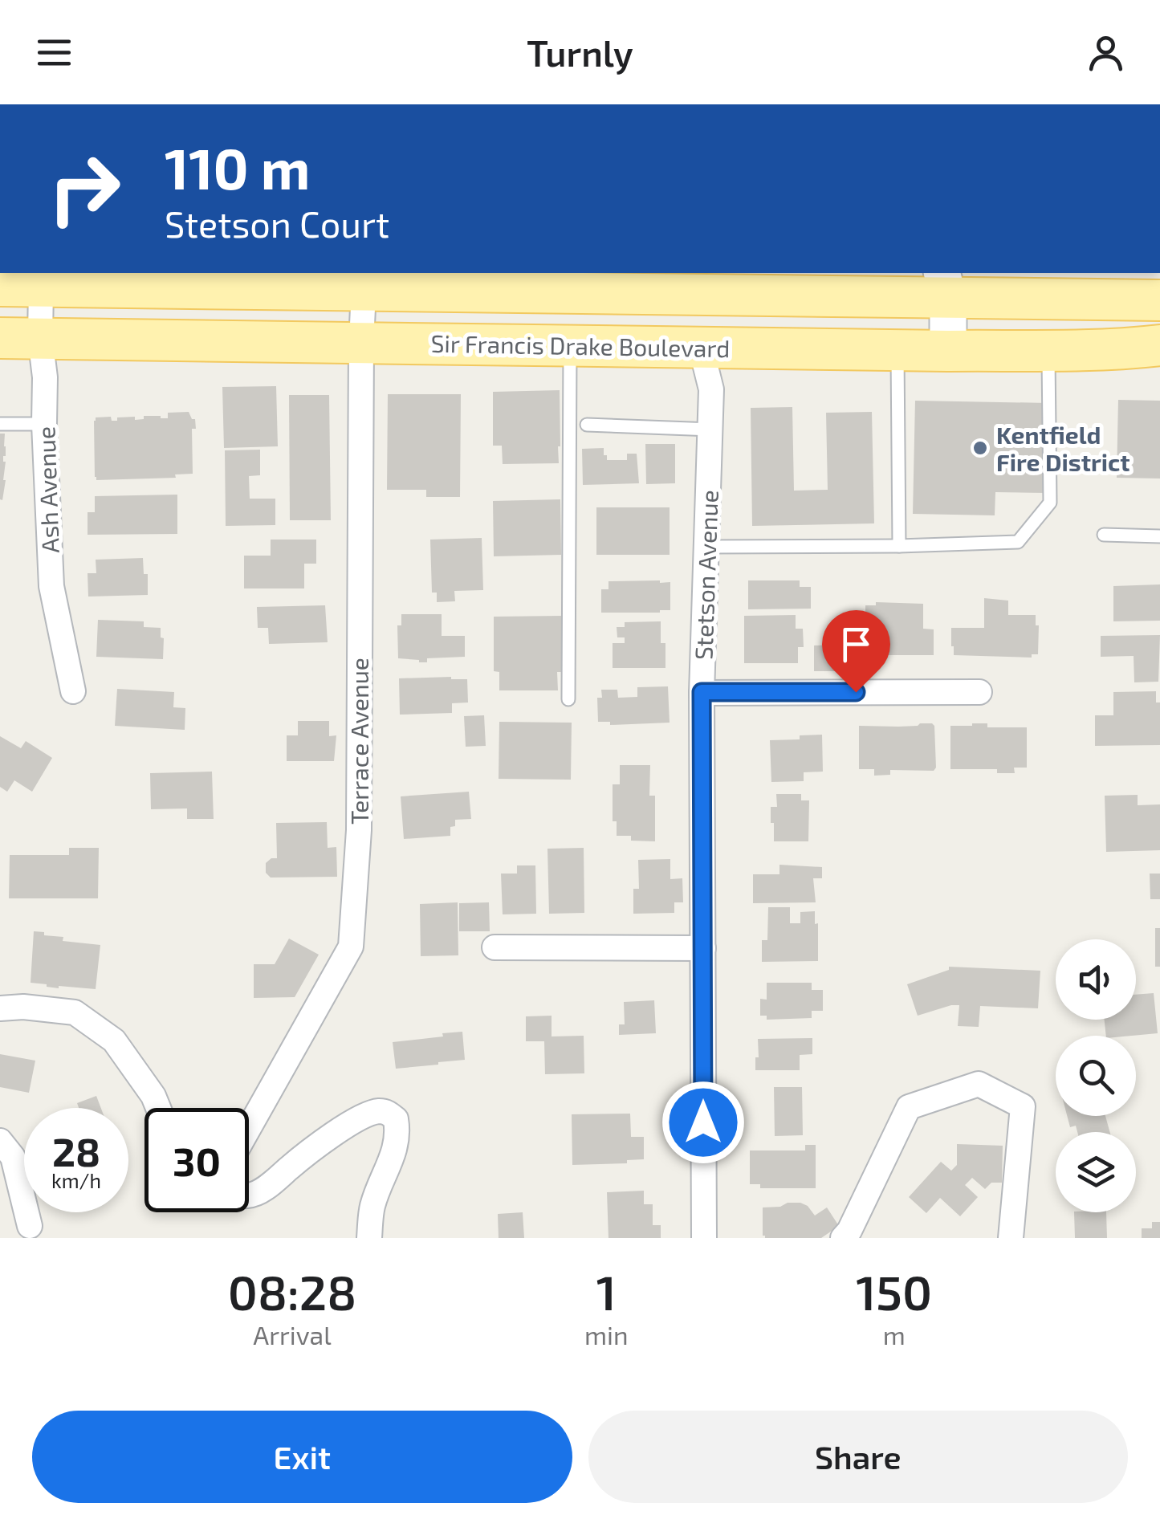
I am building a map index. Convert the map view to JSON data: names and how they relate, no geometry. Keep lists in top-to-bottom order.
{
  "streets": {
    "main road": ["Sir Francis Drake Boulevard"],
    "street": ["Ash Avenue", "Stetson Avenue", "Terrace Avenue"]
  },
  "crossings": [
    ["Sir Francis Drake Boulevard", "Ash Avenue"],
    ["Sir Francis Drake Boulevard", "Stetson Avenue"],
    ["Sir Francis Drake Boulevard", "Terrace Avenue"]
  ],
  "places": ["Kentfield Fire District"],
  "page": {
    "header": "Turnly",
    "turn": ["110 m", "Stetson Court"],
    "speed": "28 km/h",
    "limit": "30",
    "eta": [
      "08:28",
      "Arrival",
      "1",
      "min",
      "150",
      "m"
    ],
    "buttons": ["Exit", "Share"]
  }
}
